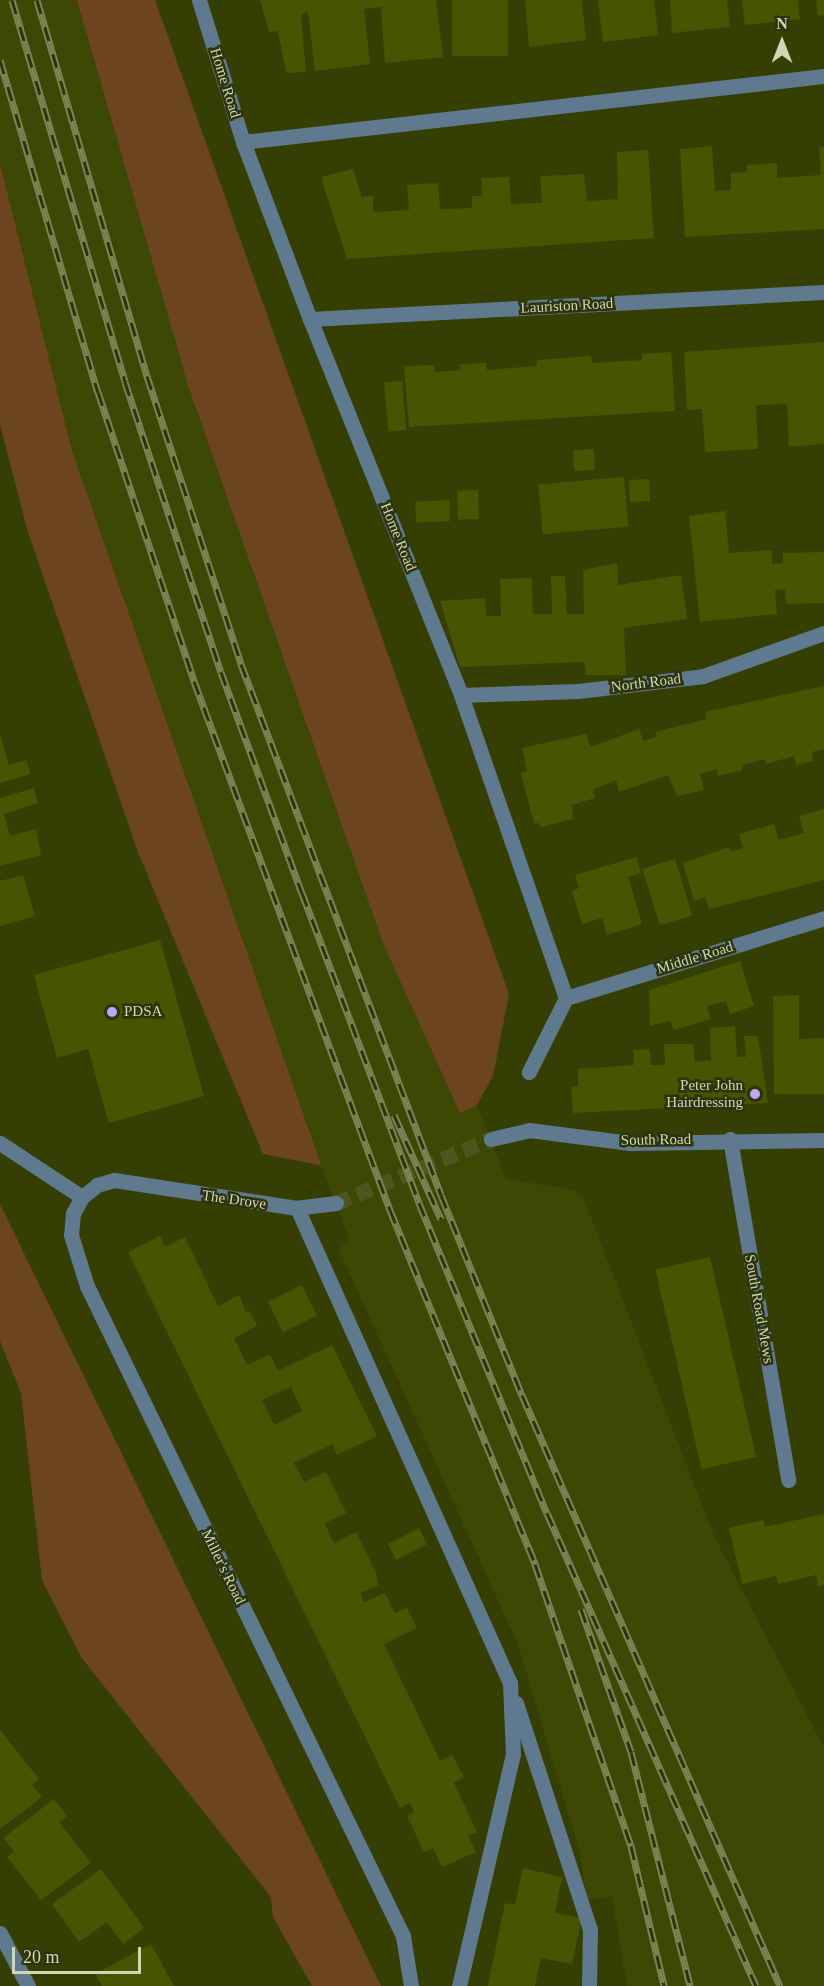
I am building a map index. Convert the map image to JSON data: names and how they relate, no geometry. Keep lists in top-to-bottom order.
{
  "streets": {
    "street": [
      "Home Road",
      "Lauriston Road",
      "North Road",
      "Middle Road",
      "South Road",
      "The Drove",
      "South Road Mews",
      "Miller's Road"
    ]
  },
  "crossings": [
    ["Home Road", "Lauriston Road"],
    ["Home Road", "North Road"],
    ["Home Road", "Middle Road"],
    ["South Road", "South Road Mews"],
    ["The Drove", "Miller's Road"]
  ],
  "places": ["PDSA", "Peter John Hairdressing"],
  "scale_bar": "20 m",
  "north": "top"
}
